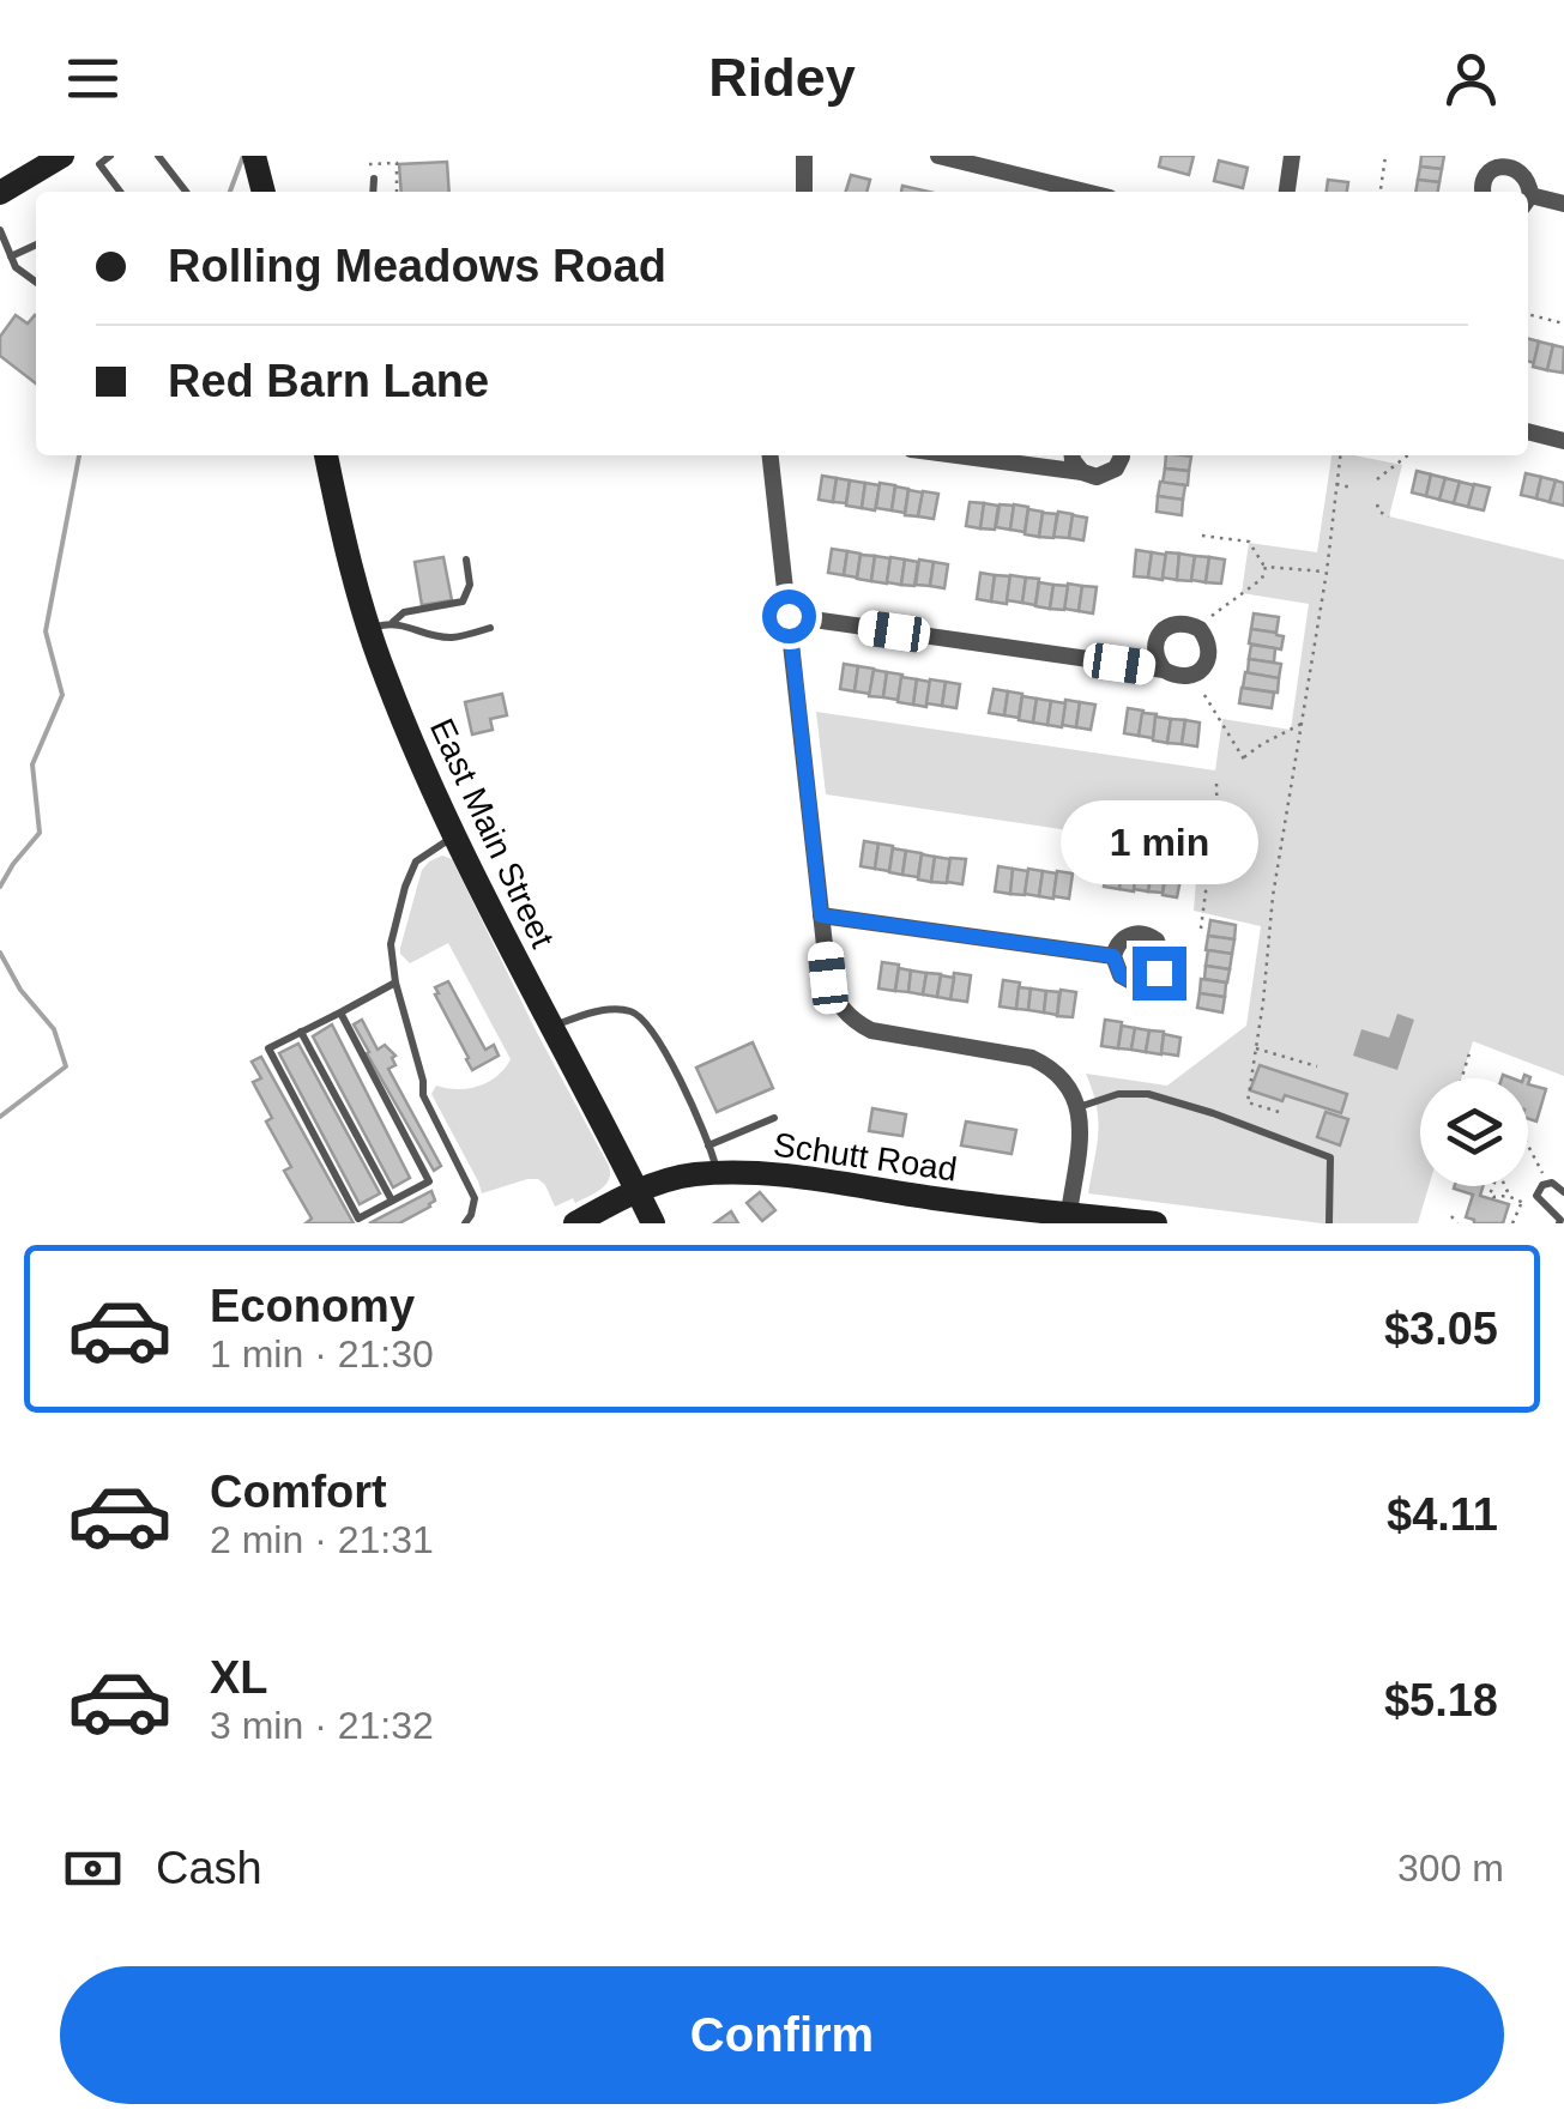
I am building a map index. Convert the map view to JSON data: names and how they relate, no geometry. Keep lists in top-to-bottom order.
{
  "streets": {
    "main road": ["East Main Street", "Schutt Road"]
  },
  "crossings": [
    ["East Main Street", "Schutt Road"]
  ],
  "page": {
    "header": "Ridey",
    "banner": ["Rolling Meadows Road", "Red Barn Lane"],
    "bubble": "1 min",
    "list": [
      {
        "name": "Economy",
        "note": "1 min · 21:30",
        "value": "$3.05"
      },
      {
        "name": "Comfort",
        "note": "2 min · 21:31",
        "value": "$4.11"
      },
      {
        "name": "XL",
        "note": "3 min · 21:32",
        "value": "$5.18"
      }
    ],
    "pay": ["Cash", "300 m"],
    "buttons": "Confirm"
  }
}
